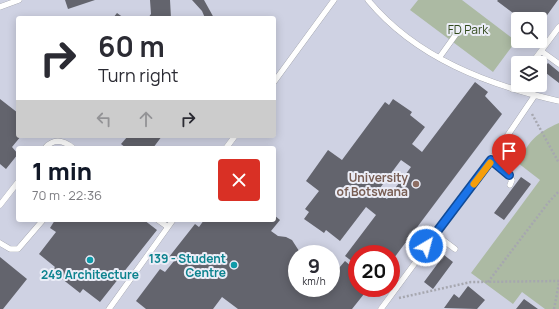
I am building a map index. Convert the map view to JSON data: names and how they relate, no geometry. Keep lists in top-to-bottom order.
{
  "parks": ["FD Park"],
  "places": ["University of Botswana", "249 Architecture", "139 - Student Centre"],
  "page": {
    "turn": ["60 m", "Turn right"],
    "heading": ["1 min", "70 m · 22:36"],
    "speed": "9 km/h",
    "limit": "20"
  }
}
